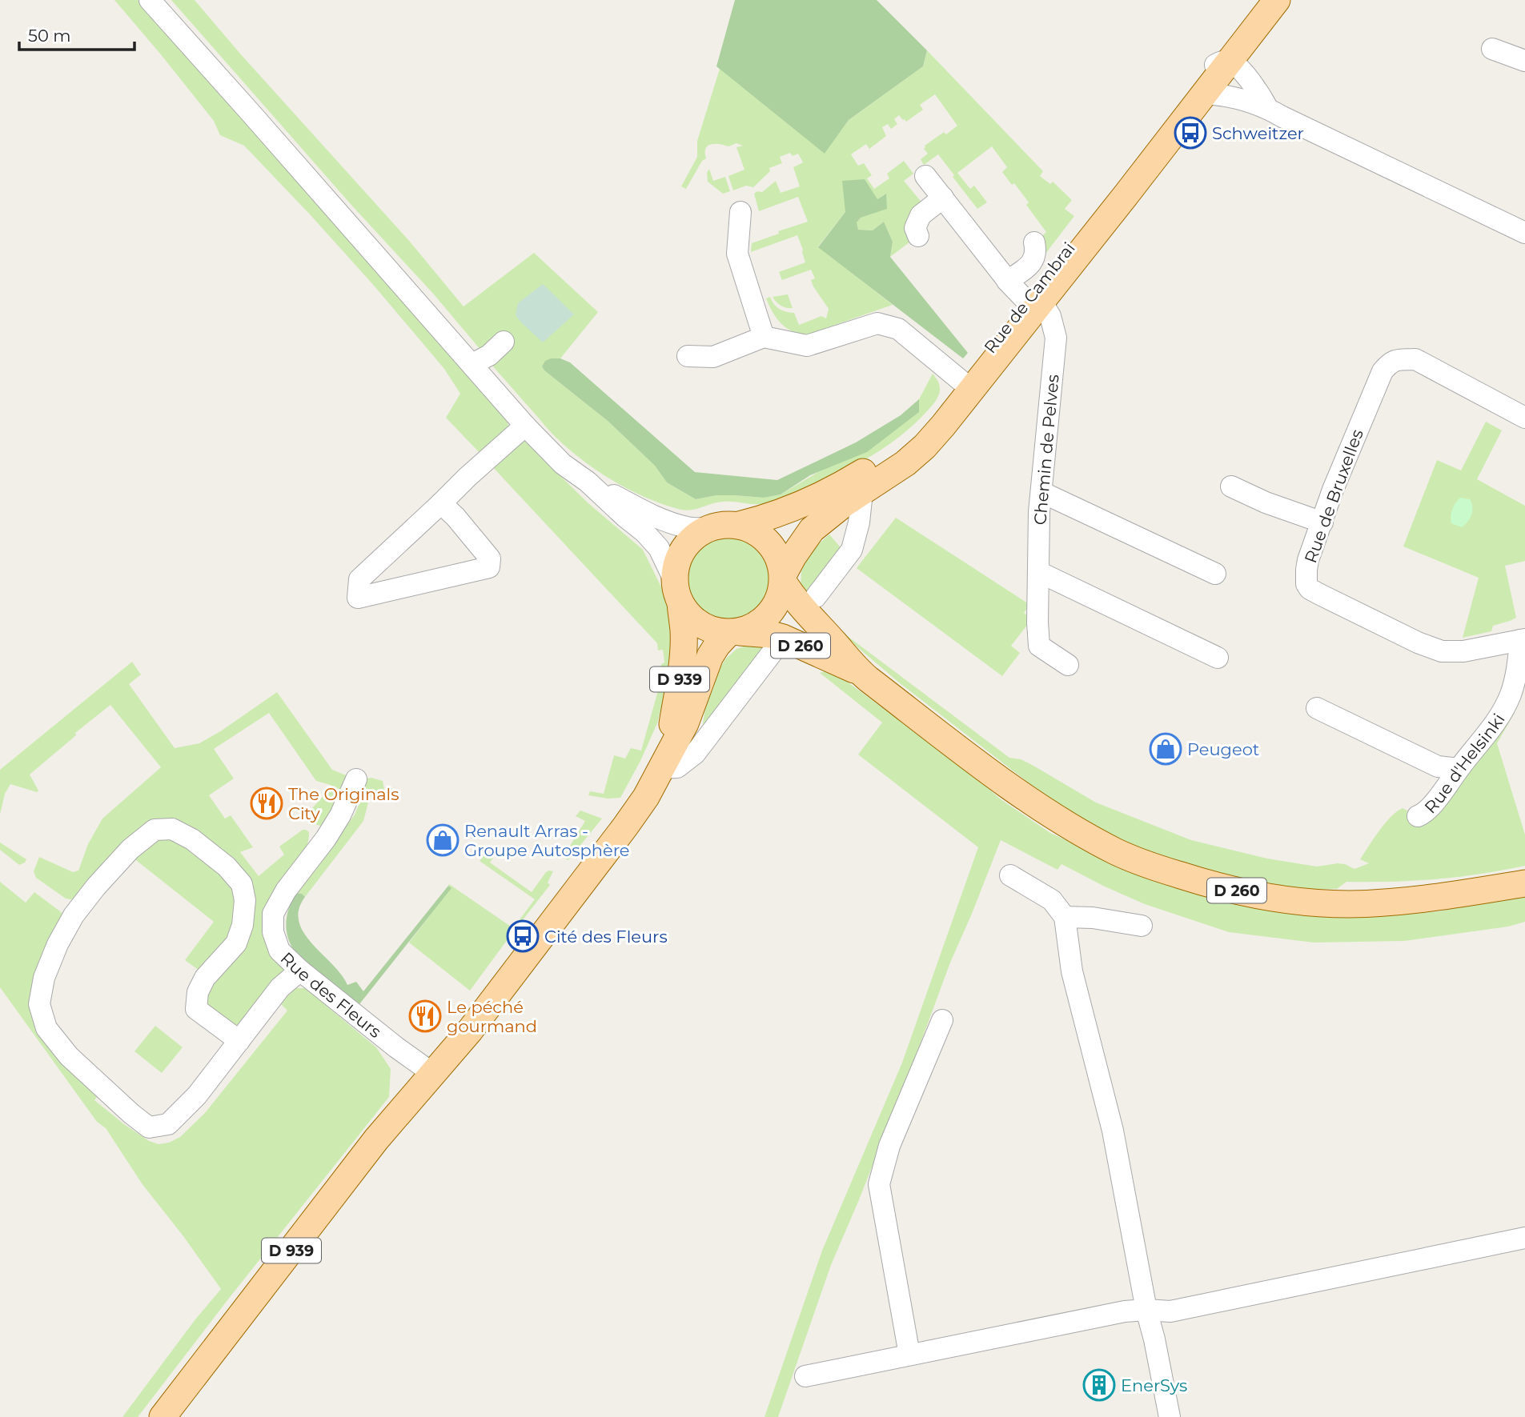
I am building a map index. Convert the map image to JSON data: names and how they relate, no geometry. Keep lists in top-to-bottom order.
{
  "streets": {
    "main road": ["Rue de Cambrai", "D 260", "D 939"],
    "street": [
      "Chemin de Pelves",
      "Rue de Bruxelles",
      "Rue d'Helsinki",
      "Rue des Fleurs"
    ]
  },
  "crossings": [
    ["Rue de Cambrai", "Chemin de Pelves"],
    ["Rue de Cambrai", "D 260"],
    ["Rue de Cambrai", "D 939"],
    ["Rue de Bruxelles", "Rue d'Helsinki"],
    ["D 260", "D 939"],
    ["D 939", "Rue des Fleurs"]
  ],
  "places": {
    "bus stop": ["Schweitzer", "Cité des Fleurs"],
    "shop": ["Peugeot", "Renault Arras - Groupe Autosphère"],
    "restaurant": ["The Originals City", "Le péché gourmand"],
    "building": ["EnerSys"]
  },
  "scale_bar": "50 m"
}
